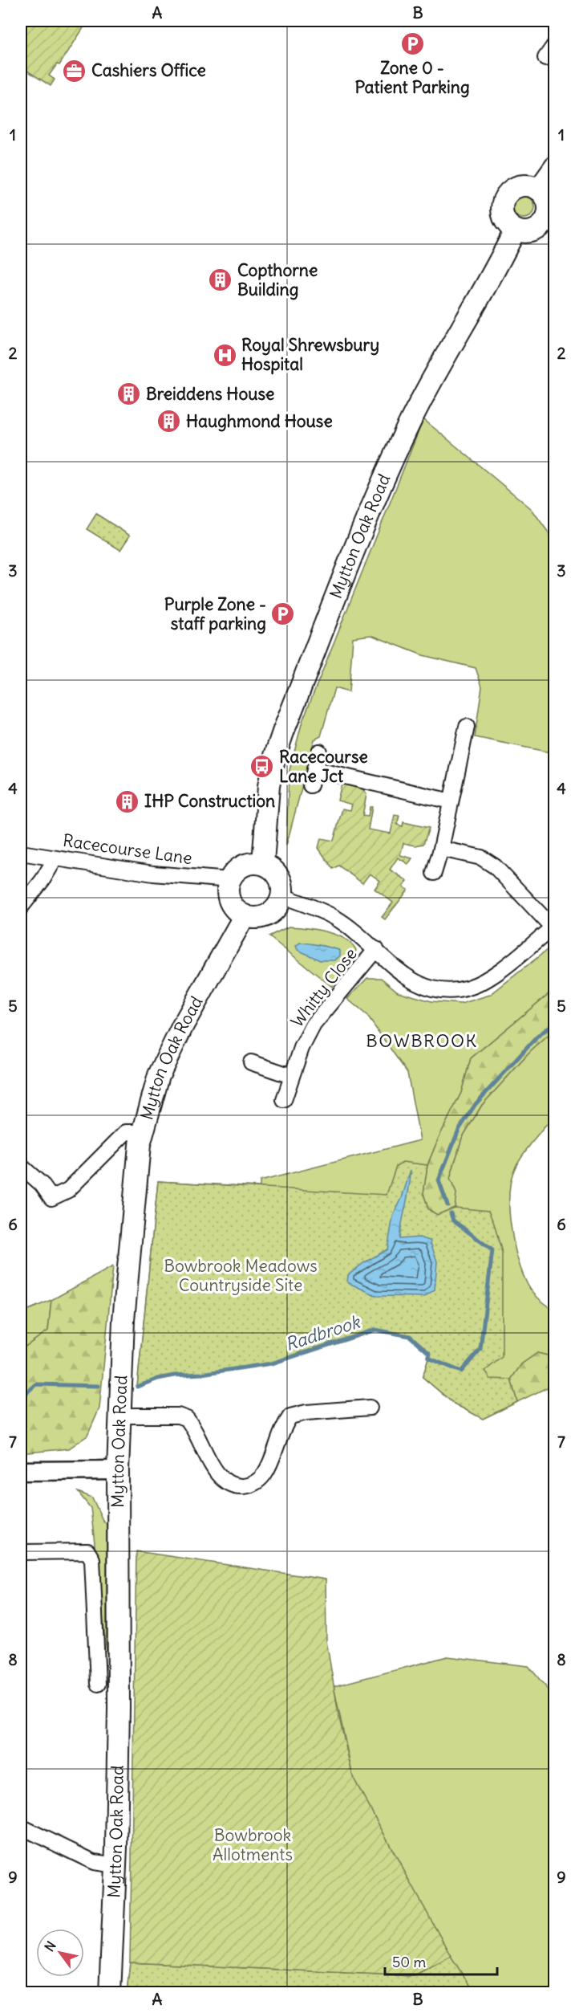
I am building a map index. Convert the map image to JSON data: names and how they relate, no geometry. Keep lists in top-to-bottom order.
{
  "streets": {
    "main road": ["Mytton Oak Road"],
    "street": ["Racecourse Lane", "Whitty Close"]
  },
  "crossings": [
    ["Mytton Oak Road", "Racecourse Lane"]
  ],
  "districts": ["BOWBROOK"],
  "water": ["Radbrook"],
  "parks": ["Bowbrook Meadows Countryside Site", "Bowbrook Allotments"],
  "places": {
    "parking": ["Zone 0 - Patient Parking", "Purple Zone - staff parking"],
    "office": ["Cashiers Office"],
    "building": [
      "Copthorne Building",
      "Breiddens House",
      "Haughmond House",
      "IHP Construction"
    ],
    "hospital": ["Royal Shrewsbury Hospital"],
    "bus stop": ["Racecourse Lane Jct"]
  },
  "scale_bar": "50 m",
  "north": "top left",
  "grid": {
    "columns": ["A", "B"],
    "rows": [
      "1",
      "2",
      "3",
      "4",
      "5",
      "6",
      "7",
      "8",
      "9"
    ]
  }
}
